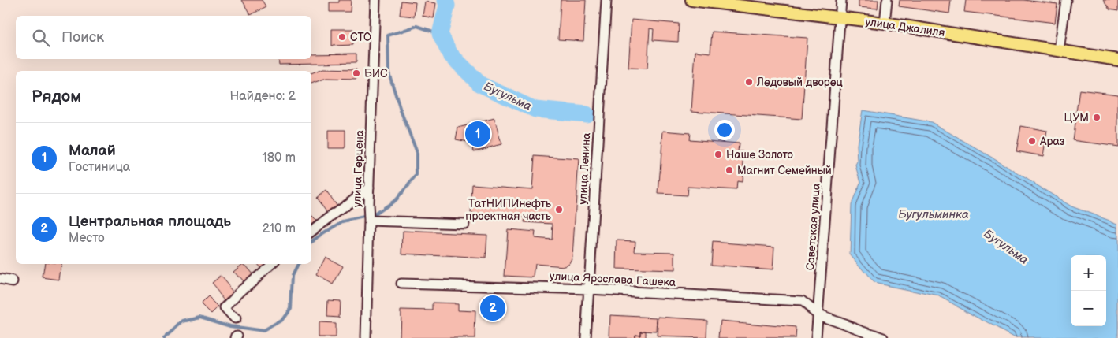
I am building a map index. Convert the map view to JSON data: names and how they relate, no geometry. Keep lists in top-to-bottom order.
{
  "streets": {
    "main road": ["улица Джалиля"],
    "street": [
      "улица Герцена",
      "улица Ленина",
      "Советская улица",
      "улица Ярослава Гашека"
    ]
  },
  "crossings": [
    ["улица Джалиля", "Советская улица"],
    ["улица Ленина", "улица Ярослава Гашека"],
    ["Советская улица", "улица Ярослава Гашека"]
  ],
  "water": ["Бугульма", "Бугульминка"],
  "places": [
    "СТО",
    "БИС",
    "Ледовый дворец",
    "ЦУМ",
    "Араз",
    "Наше Золото",
    "Магнит Семейный",
    "ТатНИПИнефть проектная часть"
  ],
  "page": {
    "search": "Поиск",
    "heading": ["Рядом", "Найдено: 2"],
    "pins": ["1", "2"],
    "list": [
      {
        "mark": "1",
        "name": "Малай",
        "note": "Гостиница",
        "value": "180 m"
      },
      {
        "mark": "2",
        "name": "Центральная площадь",
        "note": "Место",
        "value": "210 m"
      }
    ],
    "map_buttons": ["+", "−"]
  }
}
